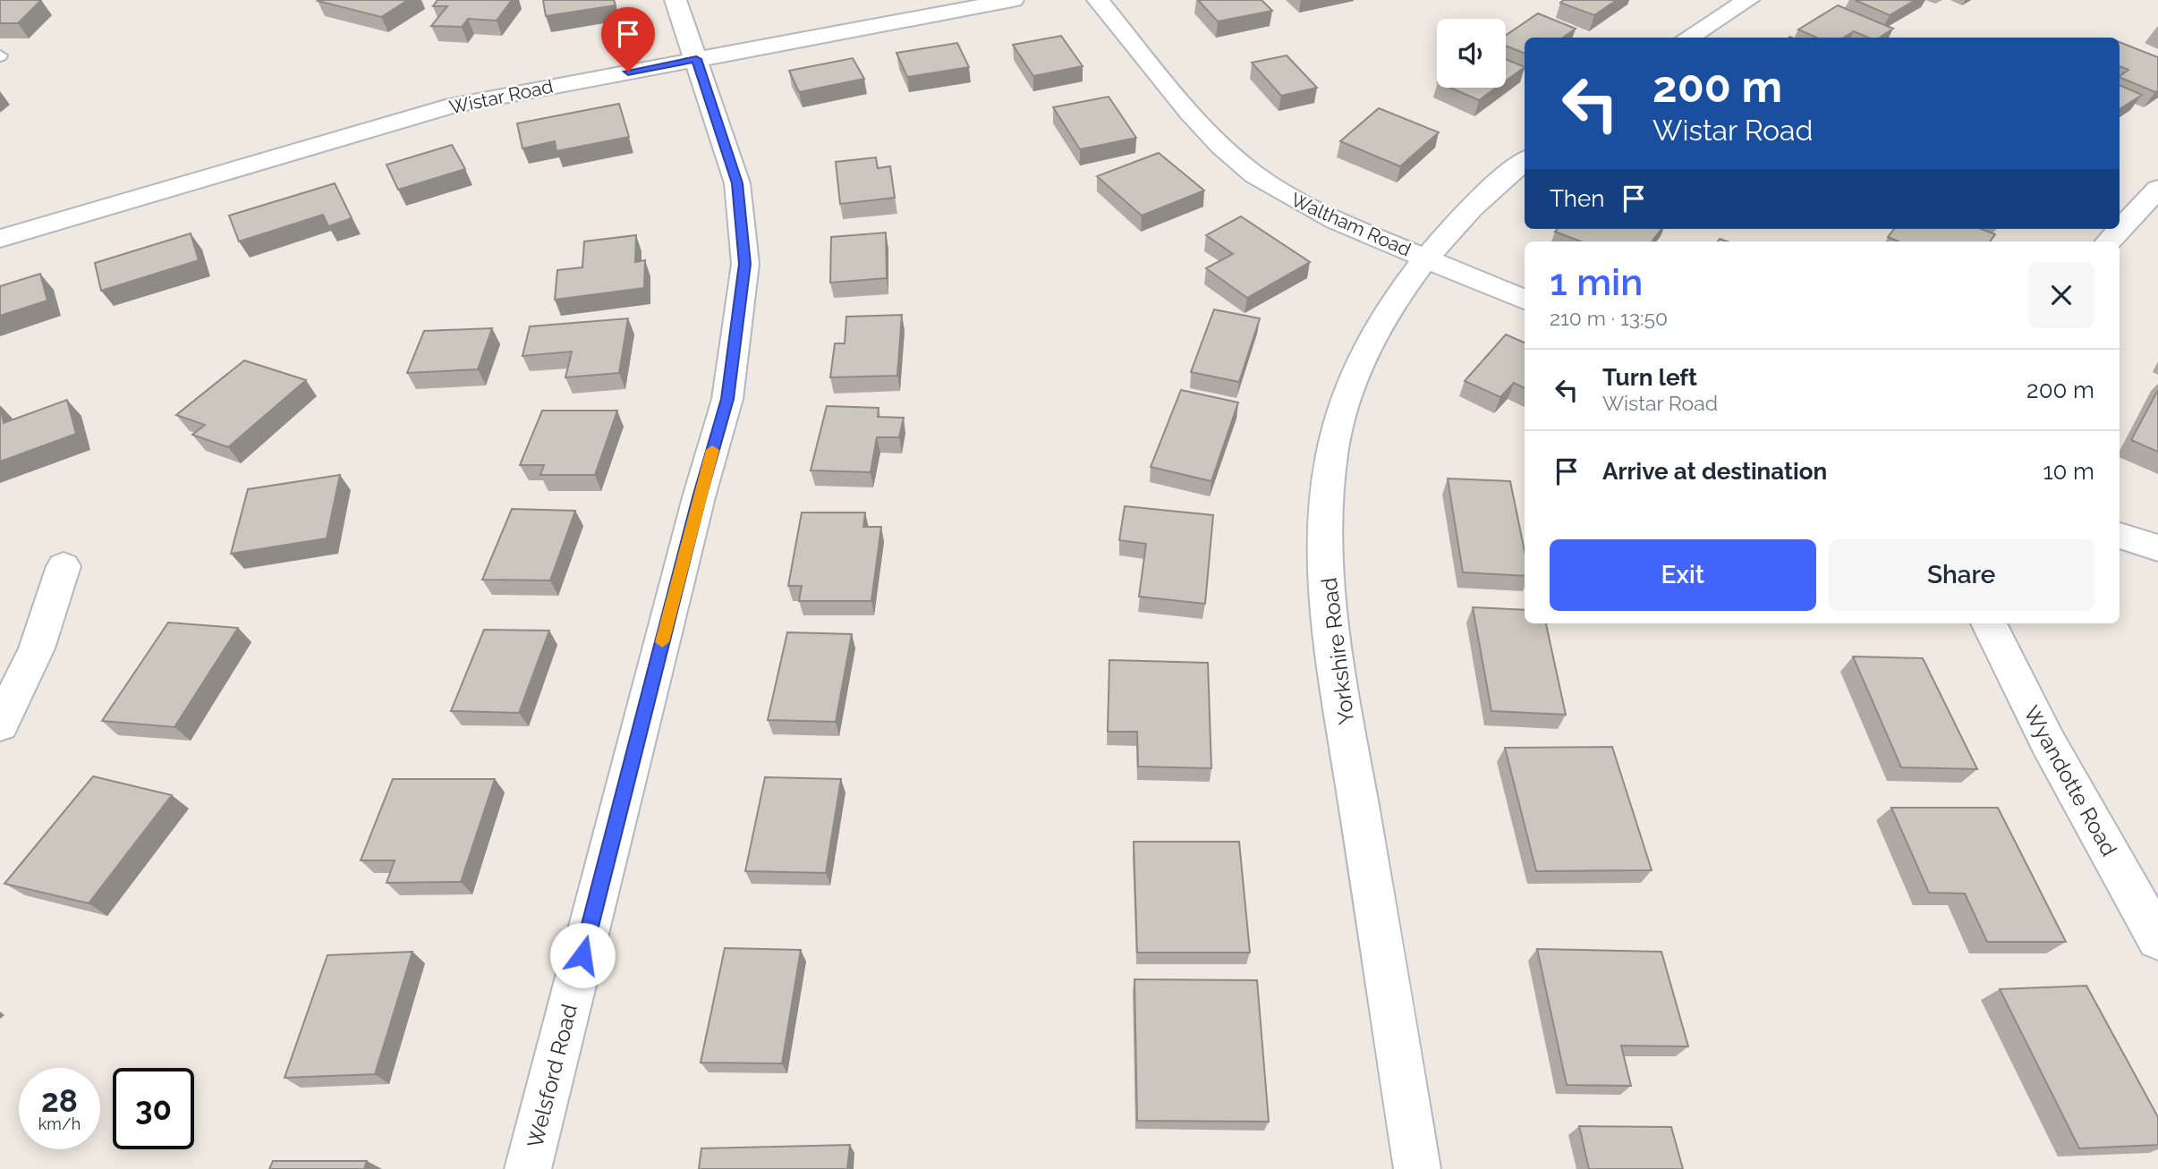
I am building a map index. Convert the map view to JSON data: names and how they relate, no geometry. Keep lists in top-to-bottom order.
{
  "streets": {
    "street": [
      "Wistar Road",
      "Waltham Road",
      "Yorkshire Road",
      "Wyandotte Road",
      "Welsford Road"
    ]
  },
  "crossings": [
    ["Wistar Road", "Welsford Road"],
    ["Waltham Road", "Yorkshire Road"]
  ],
  "page": {
    "turn": ["200 m", "Wistar Road"],
    "then": "Then",
    "heading": ["1 min", "210 m · 13:50"],
    "list": [
      {
        "name": "Turn left",
        "note": "Wistar Road",
        "value": "200 m"
      },
      {
        "name": "Arrive at destination",
        "value": "10 m"
      }
    ],
    "buttons": ["Exit", "Share"],
    "speed": "28 km/h",
    "limit": "30"
  }
}
